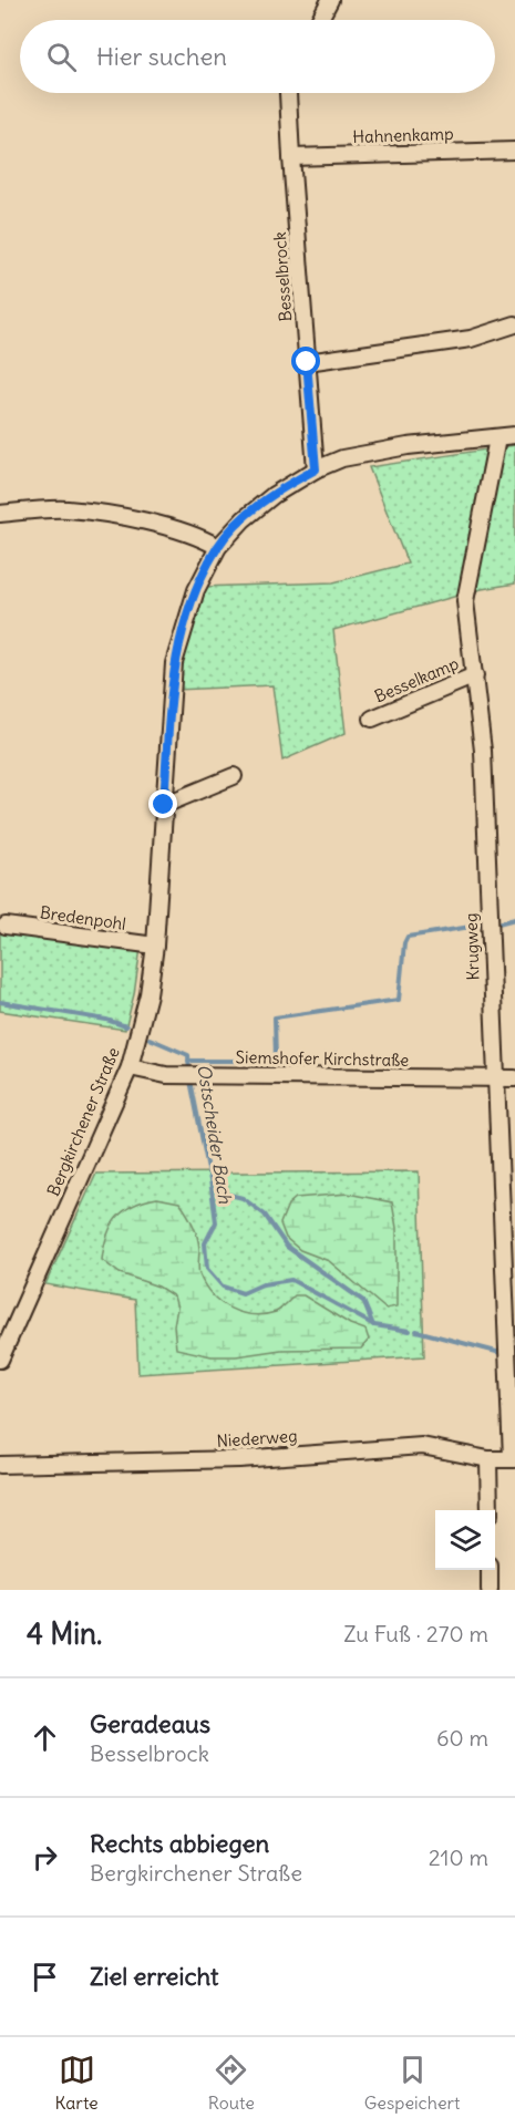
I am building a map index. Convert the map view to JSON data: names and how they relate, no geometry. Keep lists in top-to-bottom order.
{
  "streets": {
    "street": [
      "Hahnenkamp",
      "Besselbrock",
      "Besselkamp",
      "Bredenpohl",
      "Krugweg",
      "Siemshofer Kirchstraße",
      "Bergkirchener Straße",
      "Niederweg"
    ]
  },
  "crossings": [
    ["Hahnenkamp", "Besselbrock"],
    ["Besselbrock", "Bergkirchener Straße"],
    ["Besselkamp", "Krugweg"],
    ["Bredenpohl", "Bergkirchener Straße"],
    ["Krugweg", "Siemshofer Kirchstraße"],
    ["Krugweg", "Bergkirchener Straße"],
    ["Krugweg", "Niederweg"],
    ["Siemshofer Kirchstraße", "Bergkirchener Straße"]
  ],
  "water": ["Ostscheider Bach"],
  "page": {
    "search": "Hier suchen",
    "heading": ["4 Min.", "Zu Fuß · 270 m"],
    "list": [
      ["Geradeaus", "Besselbrock", "60 m"],
      ["Rechts abbiegen", "Bergkirchener Straße", "210 m"],
      "Ziel erreicht"
    ],
    "nav": ["Karte", "Route", "Gespeichert"]
  }
}
